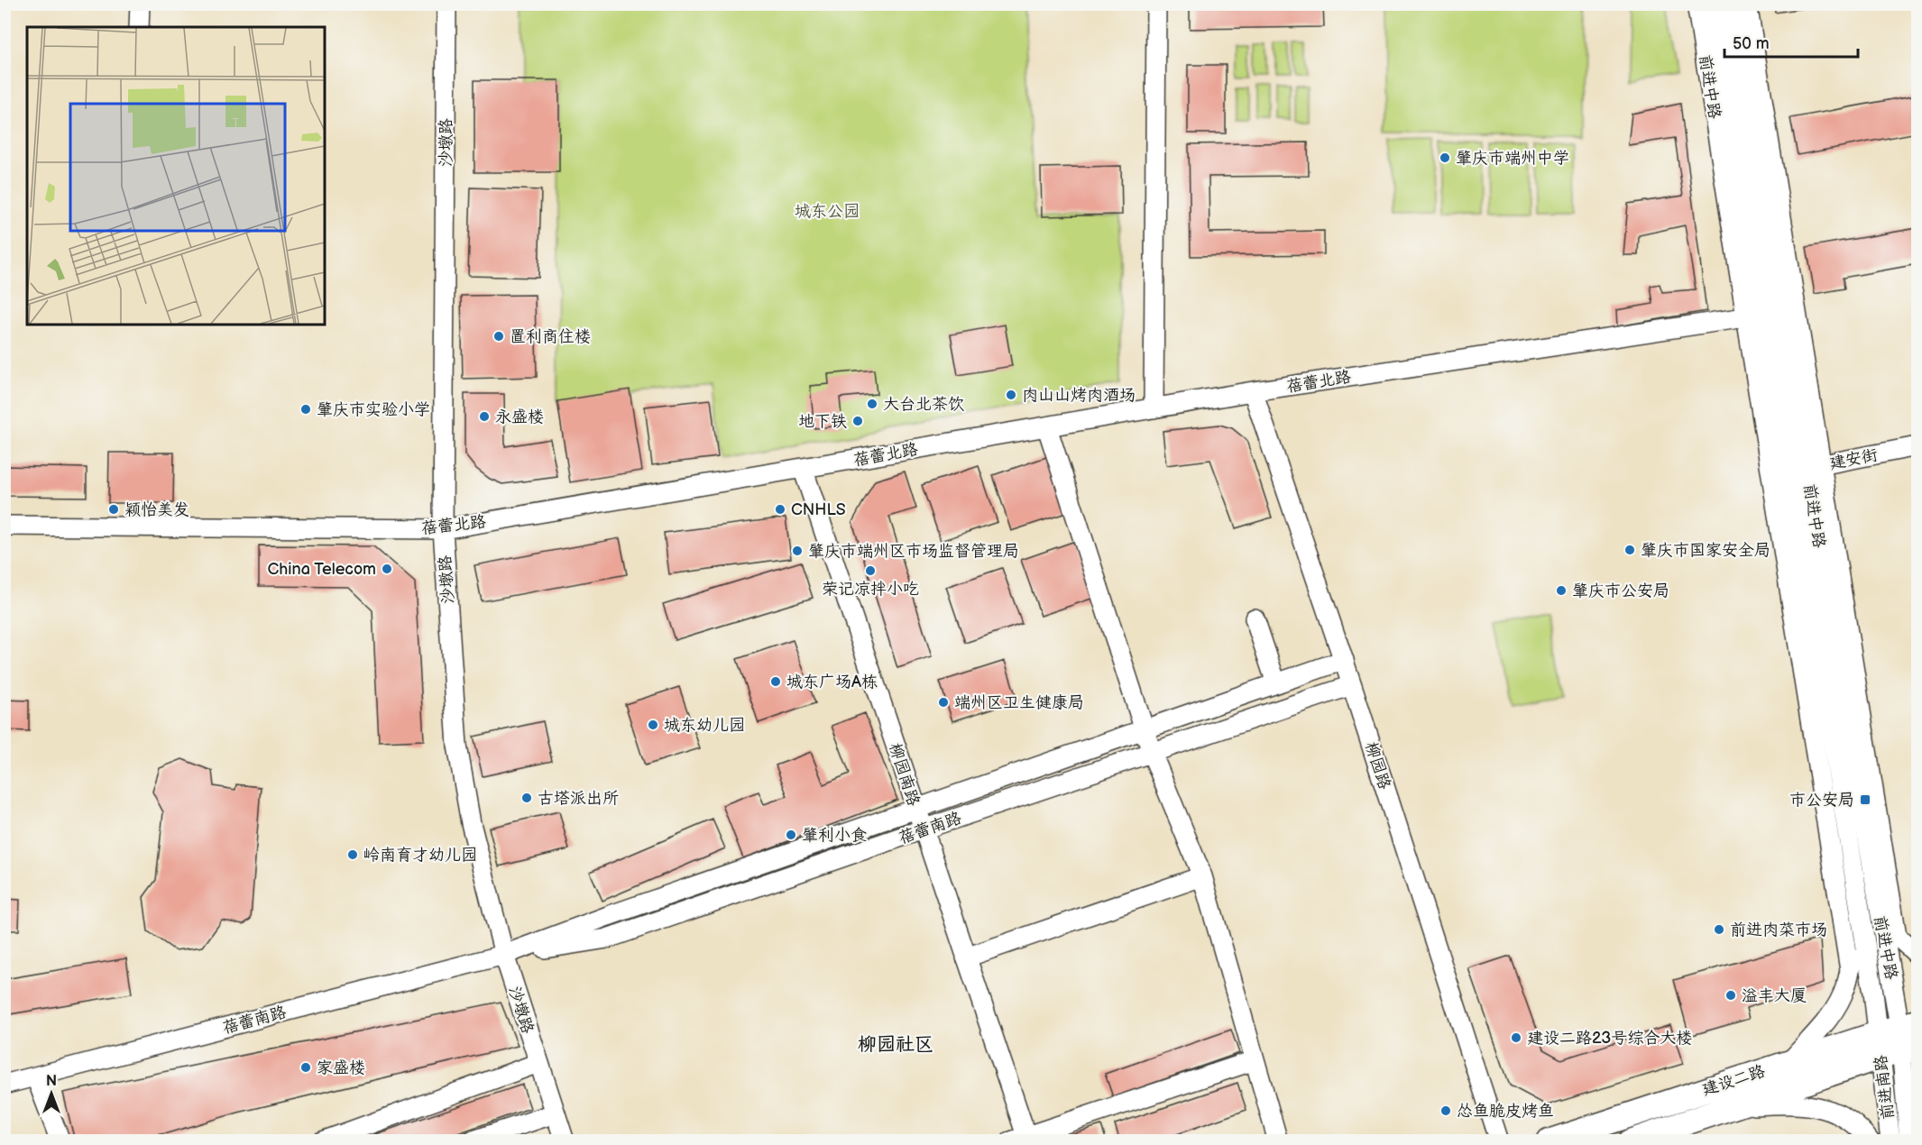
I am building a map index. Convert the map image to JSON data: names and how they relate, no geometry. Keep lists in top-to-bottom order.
{
  "streets": {
    "main road": ["建设二路"],
    "street": [
      "前进中路",
      "沙墩路",
      "蓓蕾北路",
      "建安街",
      "柳园路",
      "柳园南路",
      "蓓蕾南路",
      "前进南路"
    ]
  },
  "crossings": [
    ["前进中路", "蓓蕾北路"],
    ["前进中路", "建安街"],
    ["前进中路", "建设二路"],
    ["前进中路", "前进南路"],
    ["沙墩路", "蓓蕾北路"],
    ["沙墩路", "蓓蕾南路"],
    ["蓓蕾北路", "柳园路"],
    ["蓓蕾北路", "柳园南路"],
    ["柳园路", "蓓蕾南路"],
    ["柳园南路", "蓓蕾南路"],
    ["建设二路", "前进南路"]
  ],
  "districts": ["柳园社区"],
  "parks": ["城东公园"],
  "places": {
    "other": [
      "肇庆市端州中学",
      "置利商住楼",
      "肉山山烤肉酒场",
      "大台北茶饮",
      "肇庆市实验小学",
      "永盛楼",
      "地下铁",
      "颖怡美发",
      "CNHLS",
      "肇庆市国家安全局",
      "肇庆市端州区市场监督管理局",
      "China Telecom",
      "荣记凉拌小吃",
      "肇庆市公安局",
      "城东广场A栋",
      "端州区卫生健康局",
      "城东幼儿园",
      "古塔派出所",
      "肇利小食",
      "岭南育才幼儿园",
      "前进肉菜市场",
      "溢丰大厦",
      "建设二路23号综合大楼",
      "家盛楼",
      "怂鱼脆皮烤鱼"
    ],
    "transit": ["市公安局"]
  },
  "scale_bar": "50 m",
  "north": "top"
}
